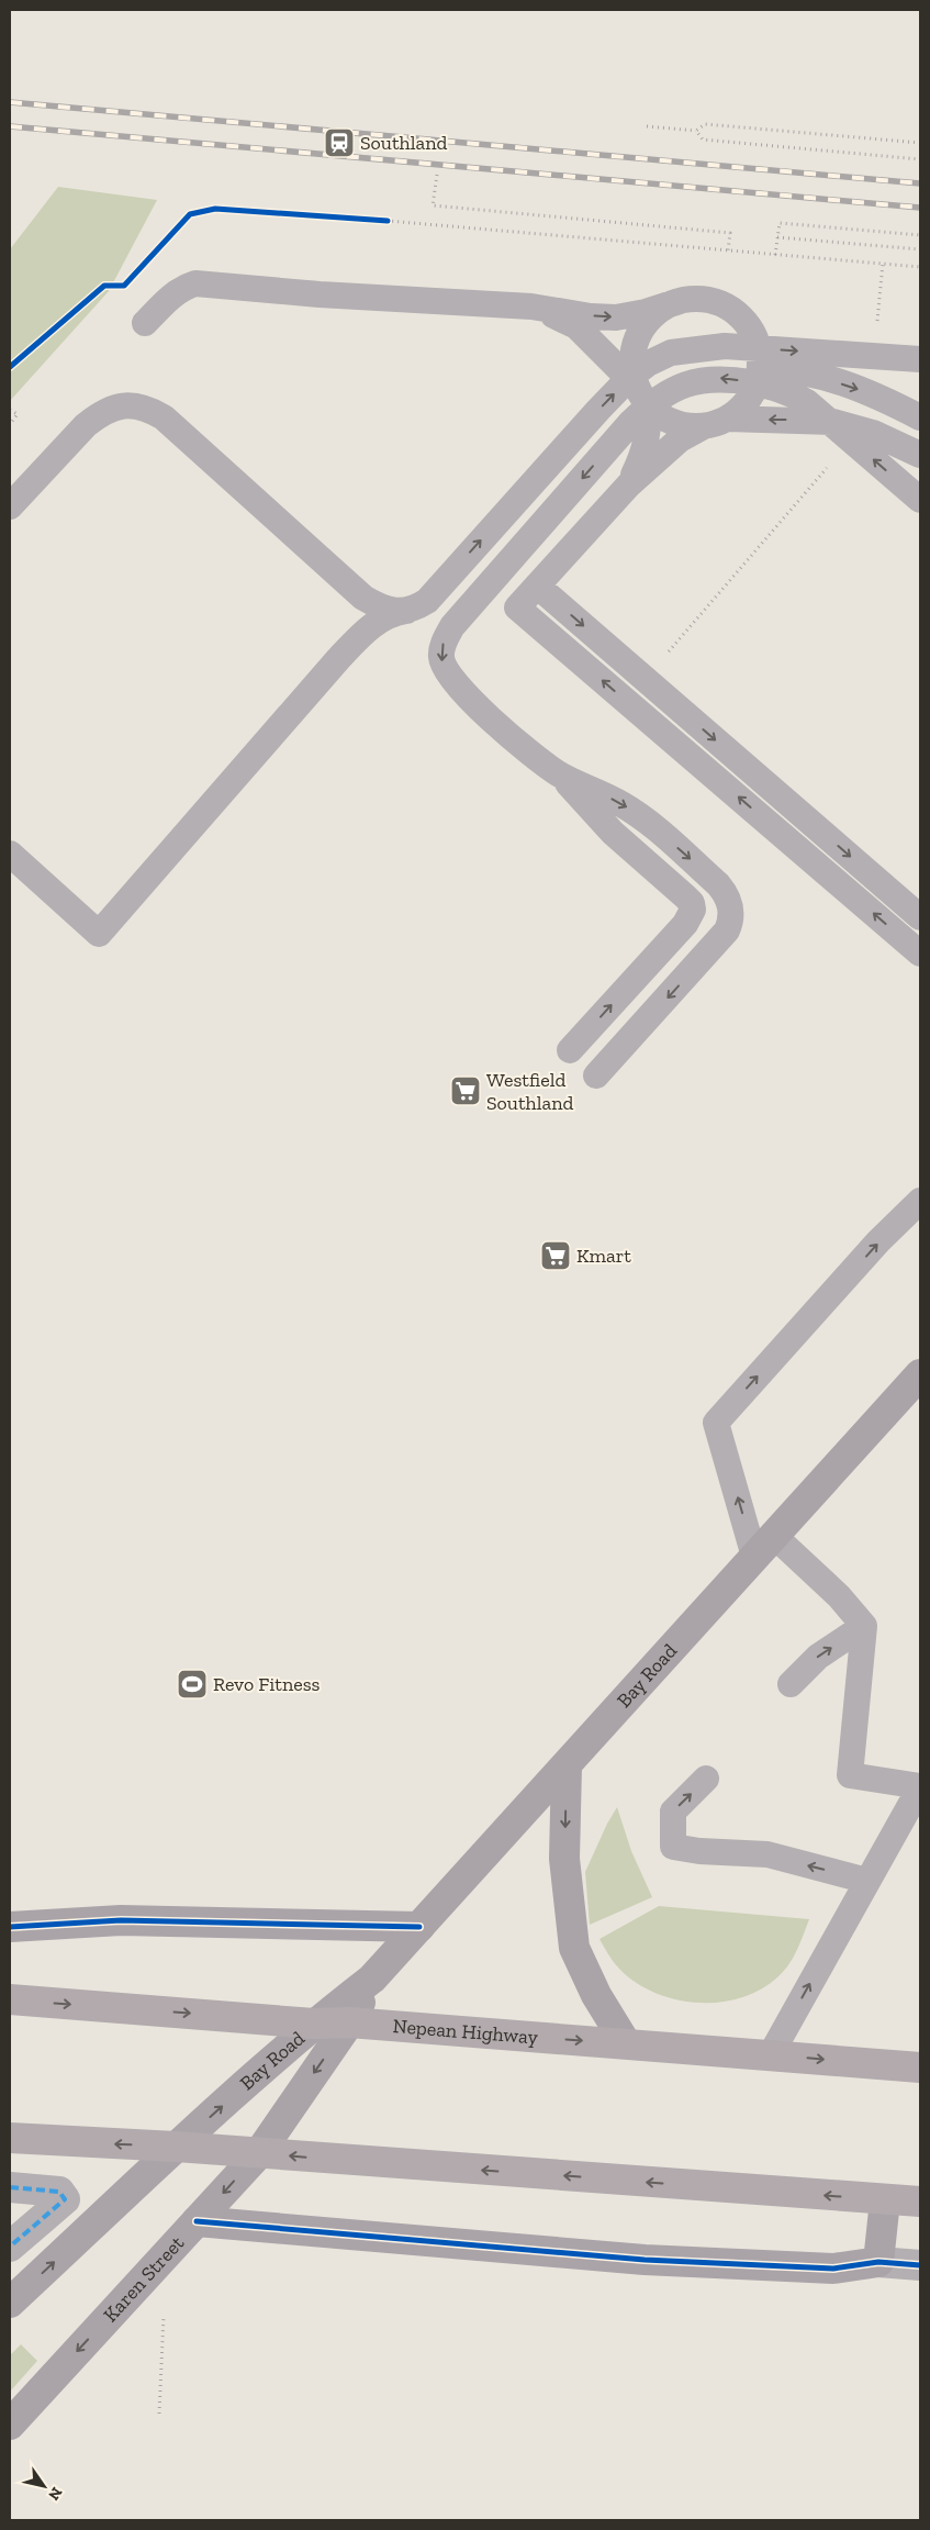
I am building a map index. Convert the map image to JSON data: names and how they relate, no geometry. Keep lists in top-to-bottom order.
{
  "streets": {
    "highway": ["Nepean Highway"],
    "main road": ["Bay Road", "Karen Street"]
  },
  "crossings": [
    ["Bay Road", "Nepean Highway"],
    ["Bay Road", "Karen Street"],
    ["Nepean Highway", "Karen Street"]
  ],
  "places": {
    "station": ["Southland"],
    "supermarket": ["Westfield Southland", "Kmart"],
    "sports": ["Revo Fitness"]
  },
  "north": "bottom right"
}
